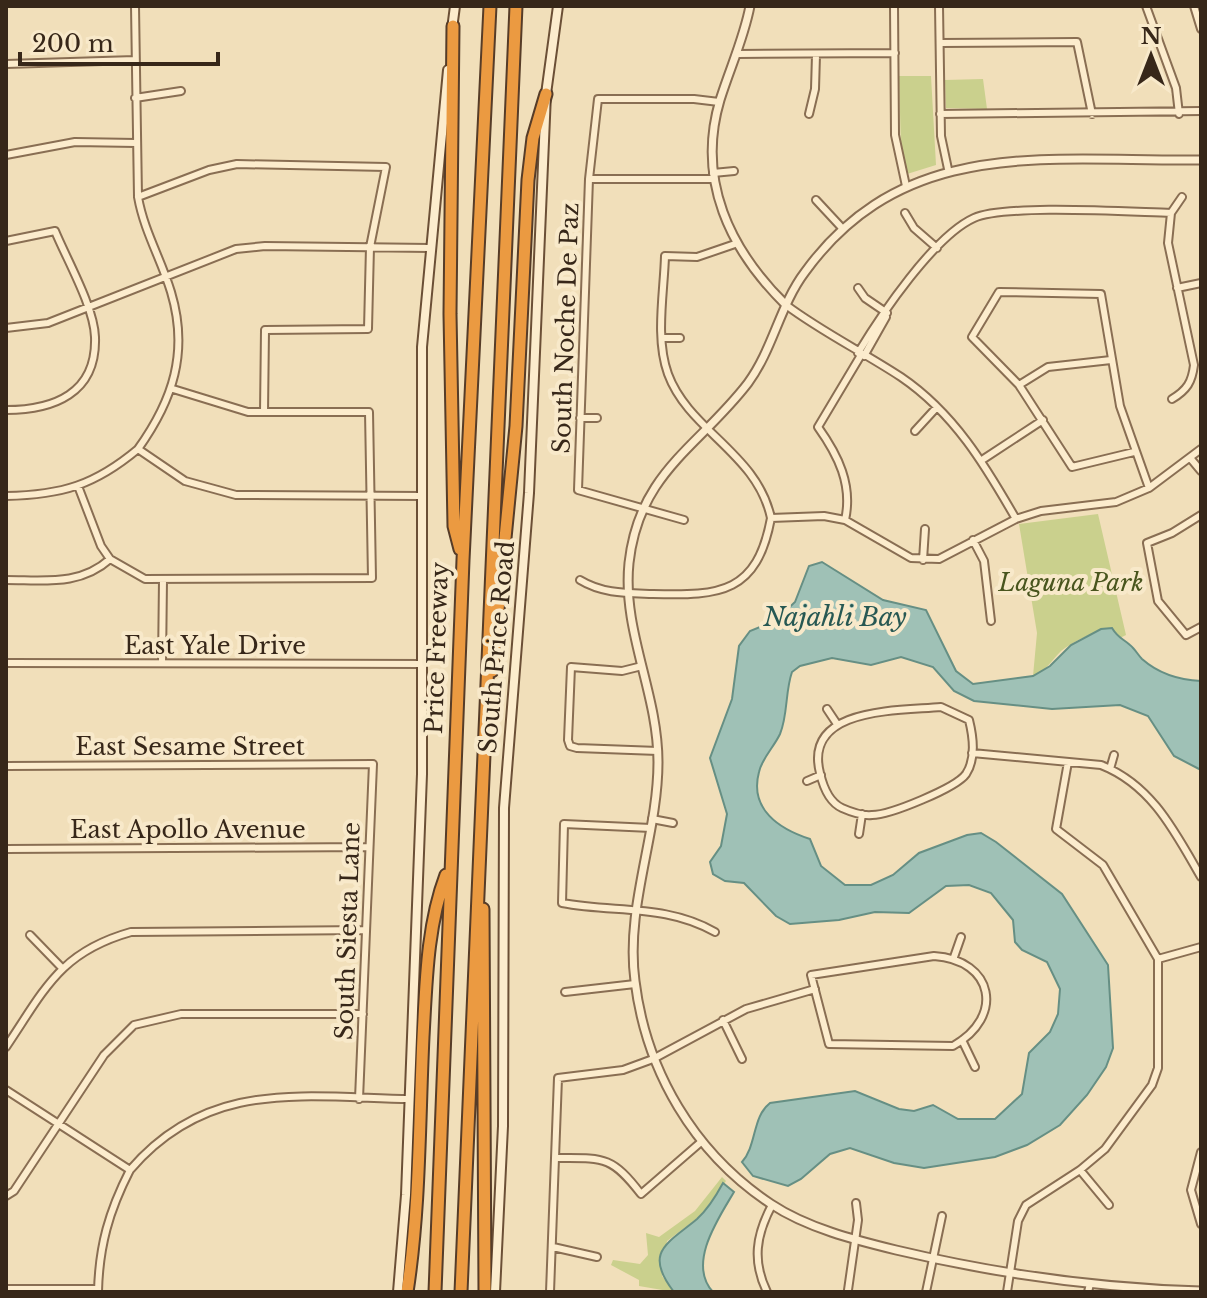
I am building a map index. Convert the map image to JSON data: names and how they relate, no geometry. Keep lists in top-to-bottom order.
{
  "streets": {
    "highway": ["Price Freeway"],
    "main road": ["South Price Road"],
    "street": [
      "South Noche De Paz",
      "East Yale Drive",
      "East Sesame Street",
      "East Apollo Avenue",
      "South Siesta Lane"
    ]
  },
  "crossings": [
    ["East Sesame Street", "South Siesta Lane"],
    ["East Apollo Avenue", "South Siesta Lane"]
  ],
  "water": ["Najahli Bay"],
  "parks": ["Laguna Park"],
  "scale_bar": "200 m",
  "north": "top"
}
